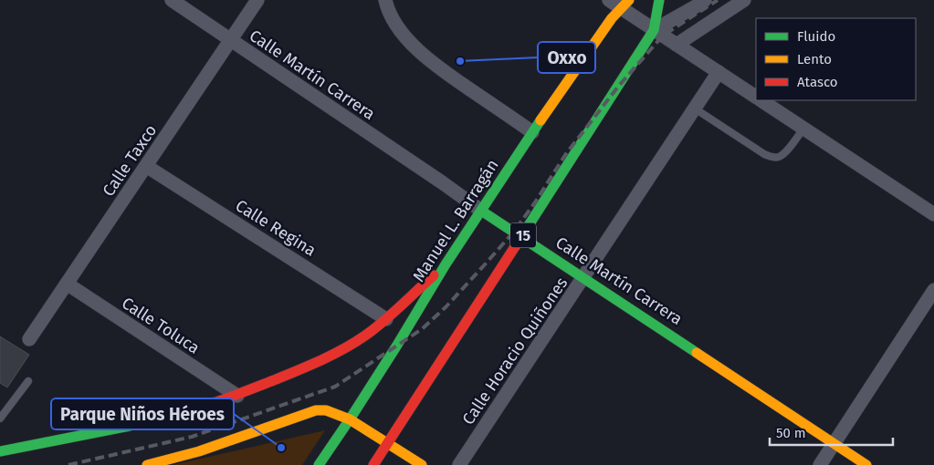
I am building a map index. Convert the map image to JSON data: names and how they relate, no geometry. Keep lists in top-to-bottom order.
{
  "streets": {
    "main road": ["Calle Martín Carrera", "Manuel L. Barragán", "15"],
    "street": [
      "Calle Taxco",
      "Calle Regina",
      "Calle Toluca",
      "Calle Horacio Quiñones"
    ]
  },
  "crossings": [
    ["Calle Martín Carrera", "Calle Taxco"],
    ["Calle Martín Carrera", "Manuel L. Barragán"],
    ["Calle Martín Carrera", "15"],
    ["Calle Martín Carrera", "Calle Horacio Quiñones"],
    ["Calle Taxco", "Calle Regina"],
    ["Calle Taxco", "Calle Toluca"]
  ],
  "places": ["Oxxo", "Parque Niños Héroes"],
  "legend": ["Fluido", "Lento", "Atasco"],
  "scale_bar": "50 m"
}
